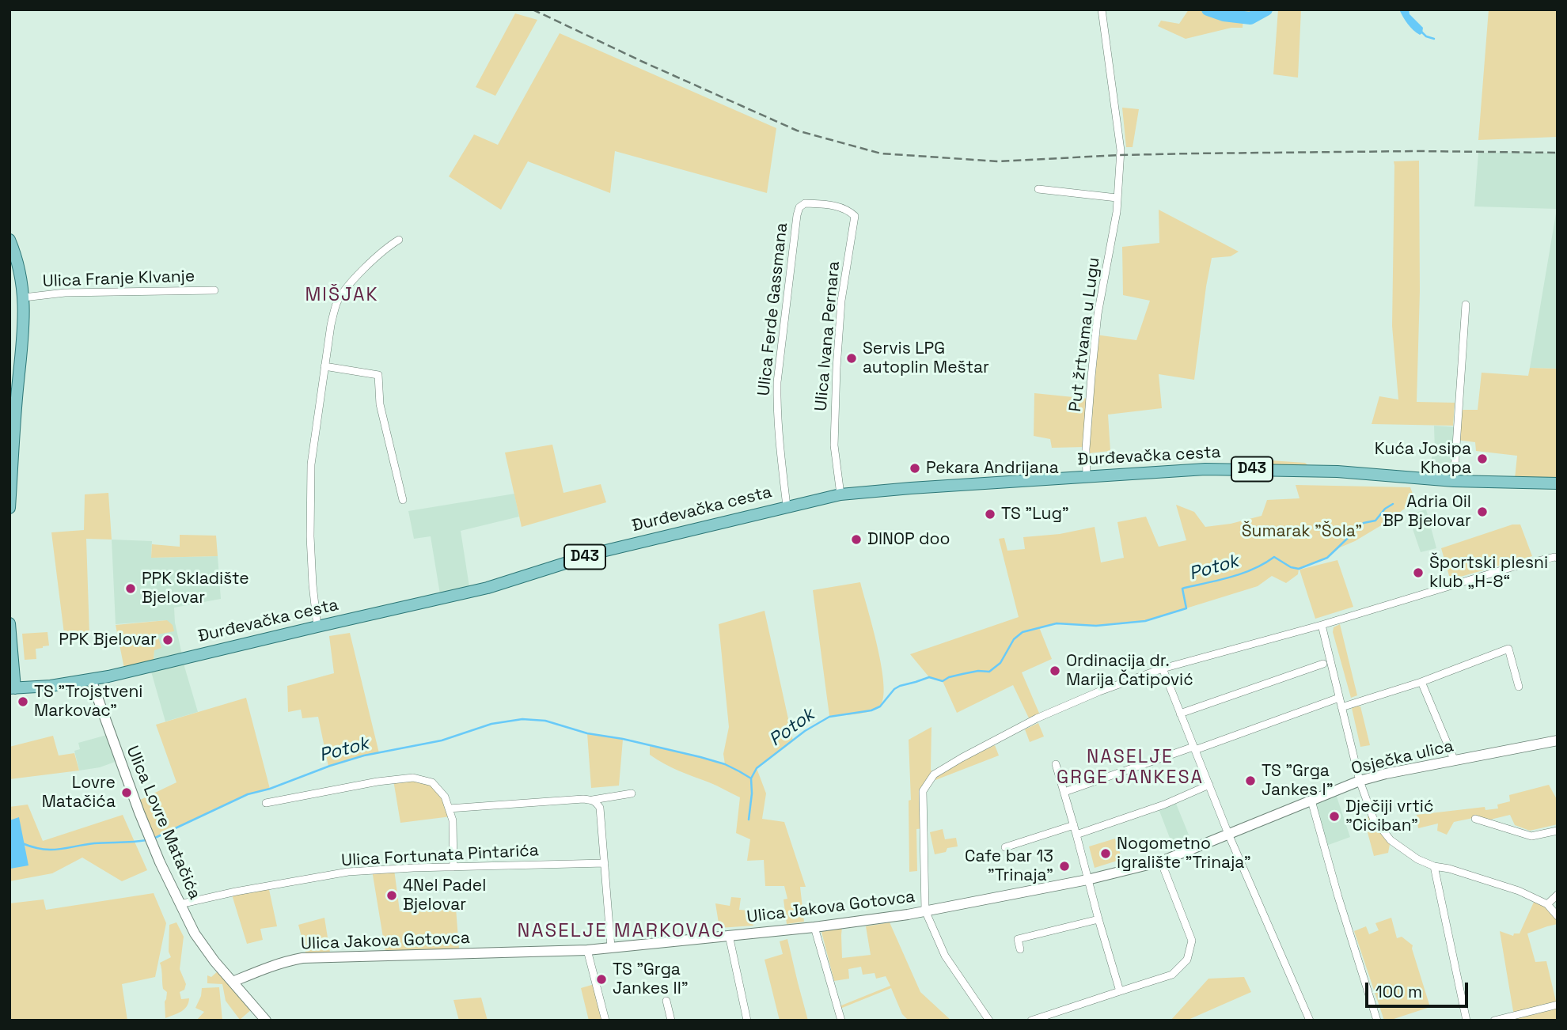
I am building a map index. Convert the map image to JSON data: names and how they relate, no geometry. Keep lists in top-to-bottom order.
{
  "streets": {
    "main road": ["Đurđevačka cesta", "D43"],
    "street": [
      "Ulica Franje Klvanje",
      "Ulica Ferde Gassmana",
      "Put žrtvama u Lugu",
      "Ulica Ivana Pernara",
      "Osječka ulica",
      "Ulica Lovre Matačića",
      "Ulica Fortunata Pintarića",
      "Ulica Jakova Gotovca"
    ]
  },
  "crossings": [
    ["Ulica Ferde Gassmana", "Ulica Ivana Pernara"],
    ["Ulica Ferde Gassmana", "Đurđevačka cesta"],
    ["Put žrtvama u Lugu", "Đurđevačka cesta"],
    ["Ulica Ivana Pernara", "Đurđevačka cesta"],
    ["Đurđevačka cesta", "D43"],
    ["Đurđevačka cesta", "Ulica Lovre Matačića"],
    ["Osječka ulica", "Ulica Jakova Gotovca"],
    ["Ulica Lovre Matačića", "Ulica Fortunata Pintarića"],
    ["Ulica Lovre Matačića", "Ulica Jakova Gotovca"]
  ],
  "districts": ["MIŠJAK", "NASELJE GRGE JANKESA", "NASELJE MARKOVAC"],
  "water": ["Potok"],
  "parks": ["Šumarak \"Šola\""],
  "places": [
    "Servis LPG autoplin Meštar",
    "Kuća Josipa Khopa",
    "Pekara Andrijana",
    "Adria Oil BP Bjelovar",
    "TS \"Lug\"",
    "DINOP doo",
    "Športski plesni klub „H-8“",
    "PPK Skladište Bjelovar",
    "PPK Bjelovar",
    "Ordinacija dr. Marija Čatipović",
    "TS \"Trojstveni Markovac\"",
    "TS \"Grga Jankes I\"",
    "Lovre Matačića",
    "Dječiji vrtić \"Ciciban\"",
    "Nogometno igralište \"Trinaja\"",
    "Cafe bar 13 \"Trinaja\"",
    "4Nel Padel Bjelovar",
    "TS \"Grga Jankes II\""
  ],
  "scale_bar": "100 m"
}
